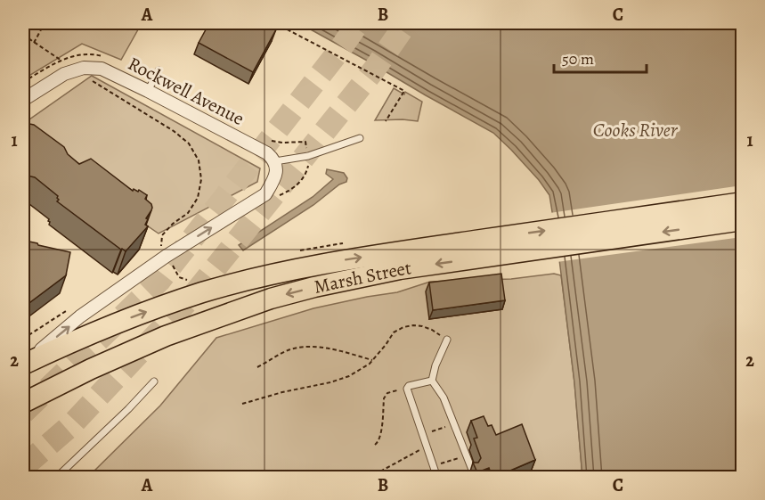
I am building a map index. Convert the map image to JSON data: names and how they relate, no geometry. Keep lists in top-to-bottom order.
{
  "streets": {
    "main road": ["Marsh Street"],
    "street": ["Rockwell Avenue"]
  },
  "crossings": [
    ["Rockwell Avenue", "Marsh Street"]
  ],
  "water": ["Cooks River"],
  "scale_bar": "50 m",
  "grid": {
    "columns": ["A", "B", "C"],
    "rows": ["1", "2"]
  }
}
